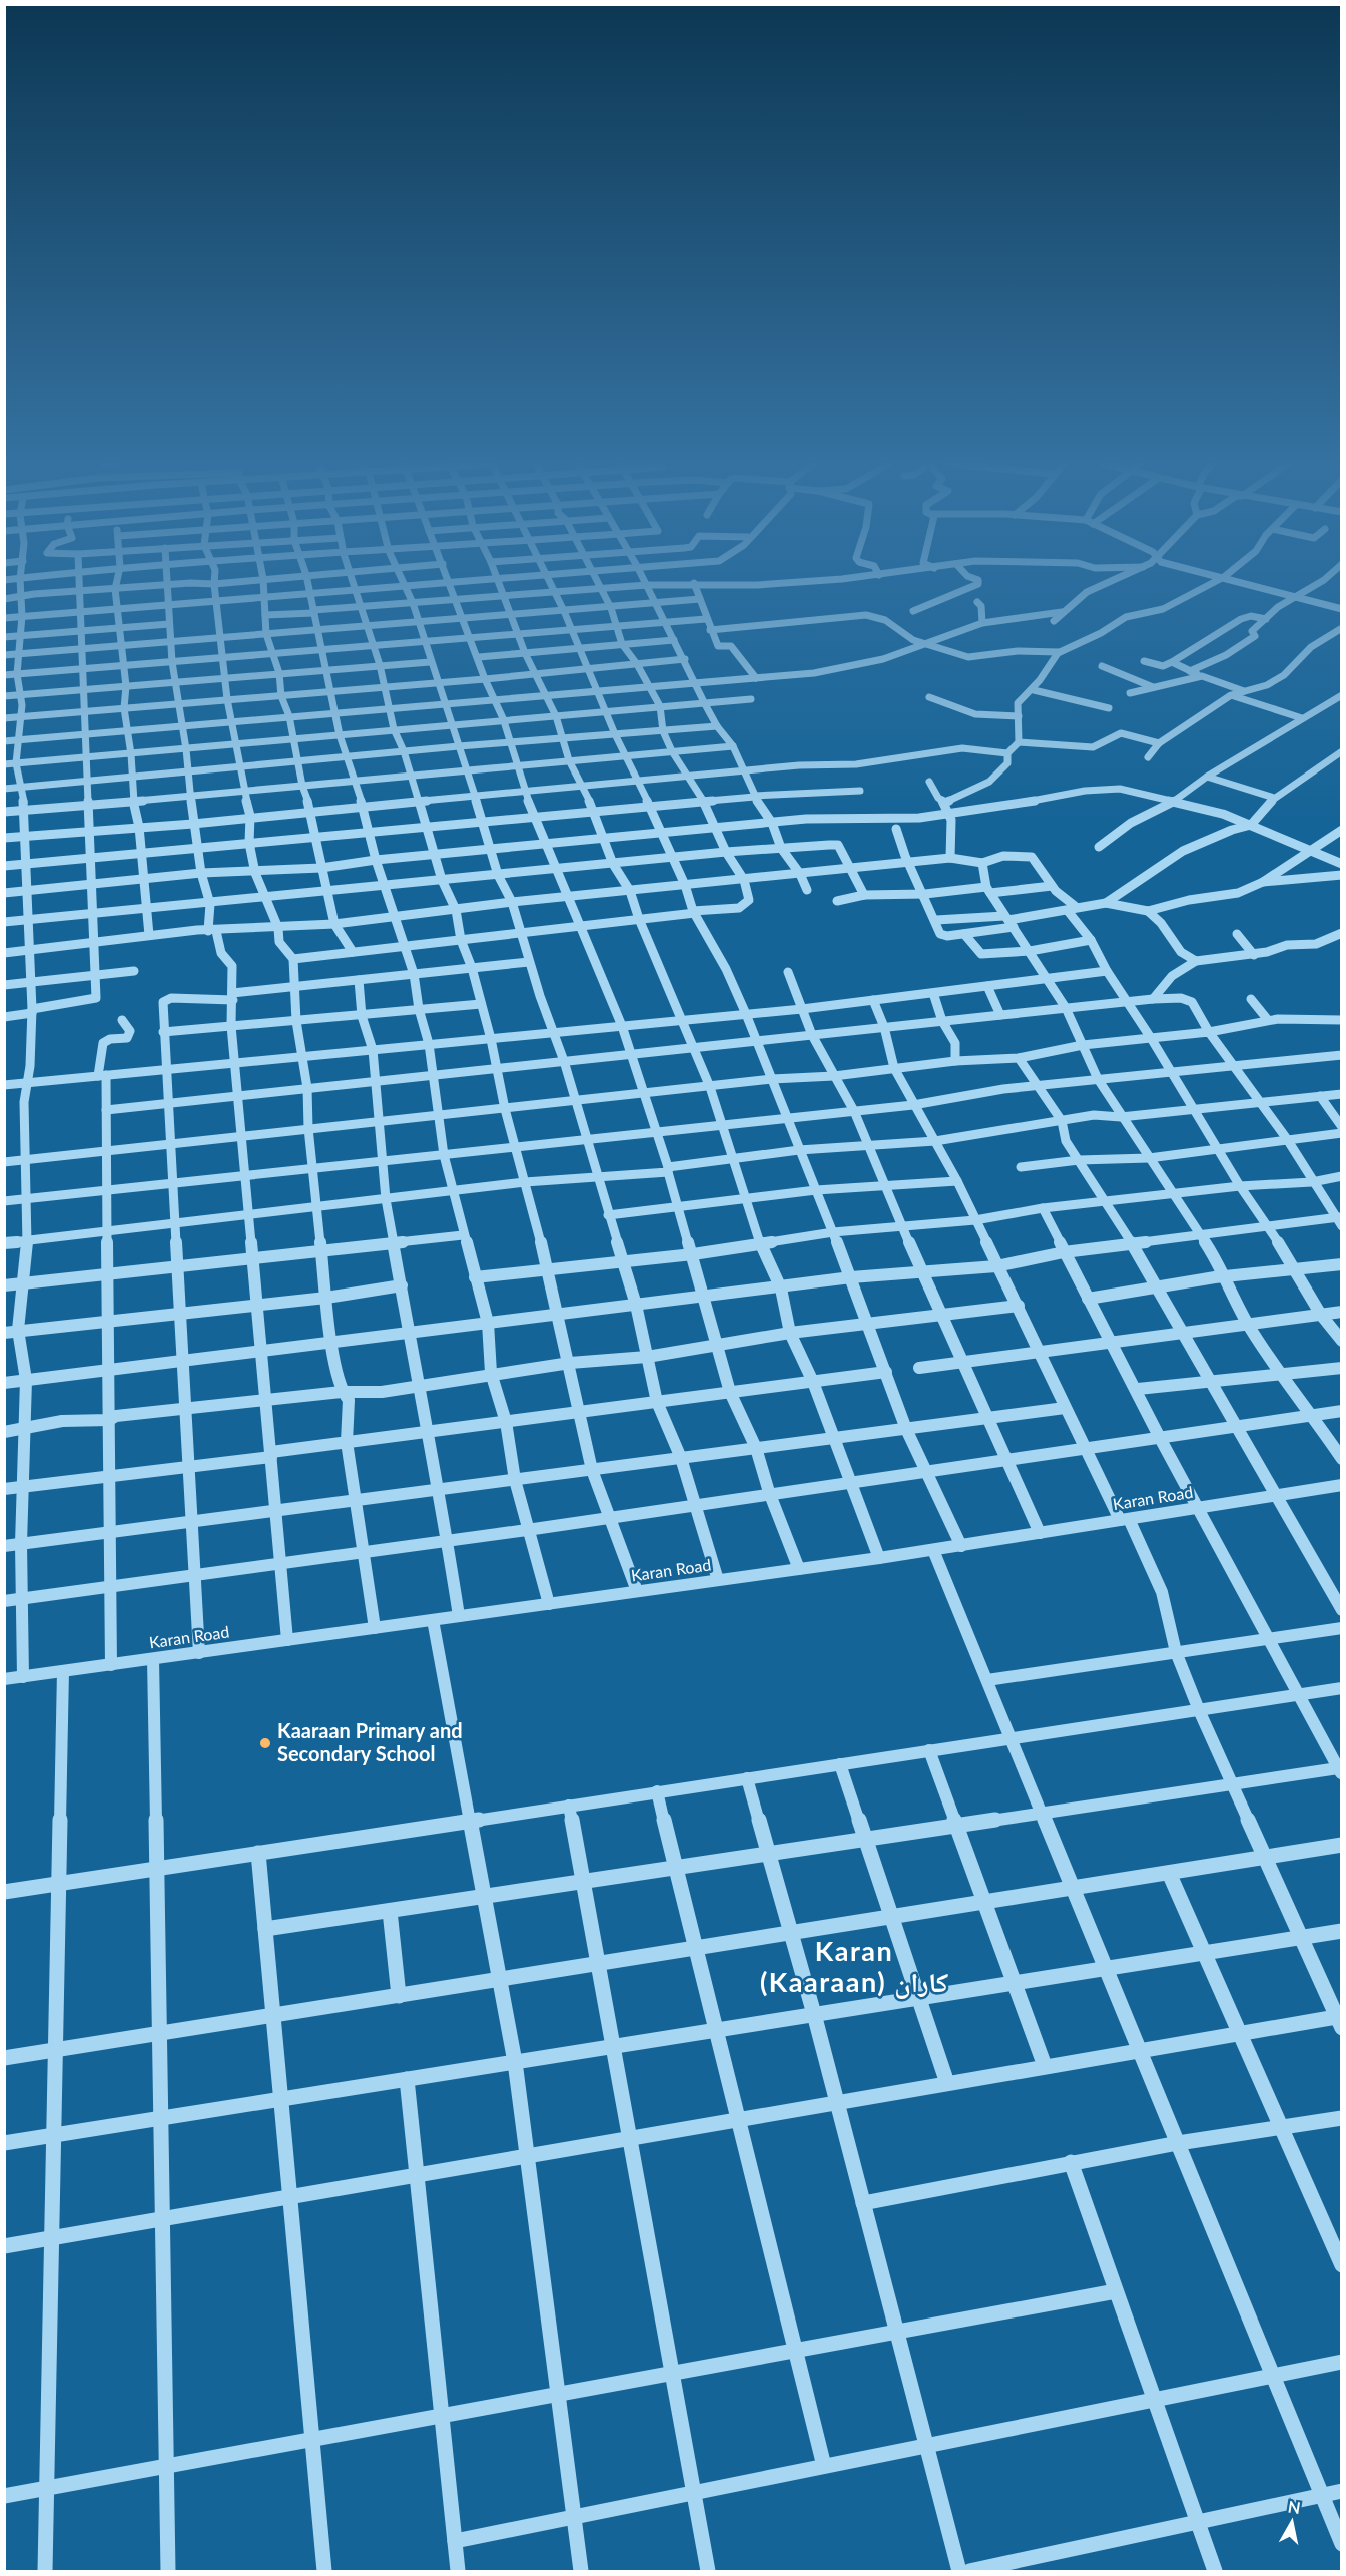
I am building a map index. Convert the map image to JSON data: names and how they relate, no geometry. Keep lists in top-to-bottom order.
{
  "streets": {
    "street": ["Karan Road"]
  },
  "districts": ["Karan (Kaaraan) كاران"],
  "places": ["Kaaraan Primary and Secondary School"],
  "north": "top"
}
